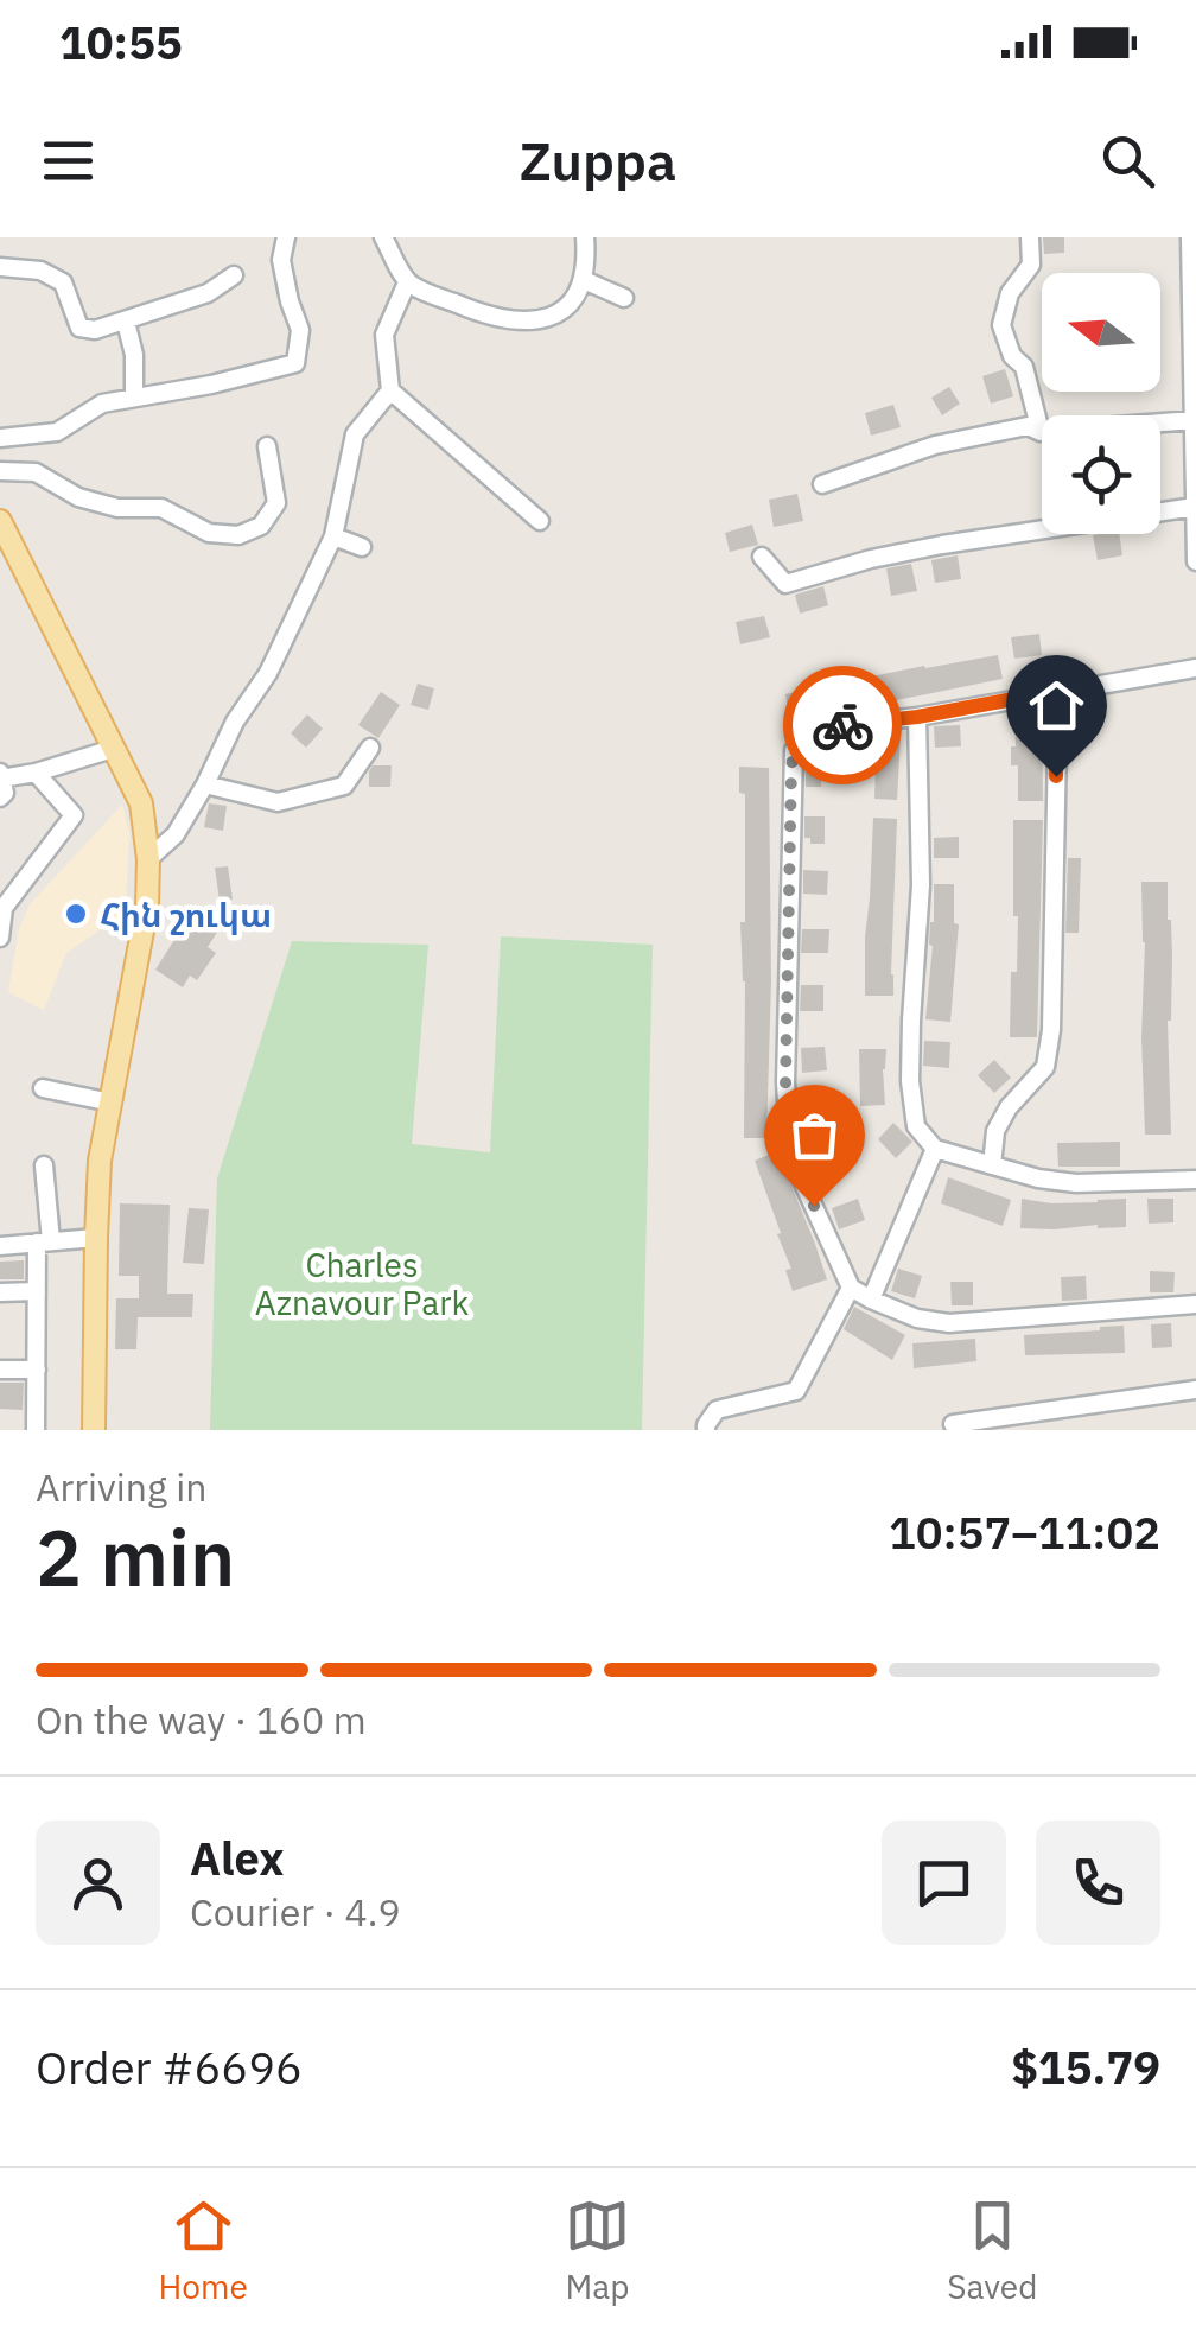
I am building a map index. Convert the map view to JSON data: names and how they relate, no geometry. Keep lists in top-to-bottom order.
{
  "parks": ["Charles Aznavour Park"],
  "places": ["Հին շուկա"],
  "north": "left",
  "page": {
    "status": "10:55",
    "header": "Zuppa",
    "heading": ["2 min", "Arriving in", "10:57–11:02"],
    "panel": [
      "Alex",
      "Courier · 4.9",
      "Order #6696",
      "$15.79"
    ],
    "bar": "On the way · 160 m",
    "tabs": ["Home", "Map", "Saved"]
  }
}
